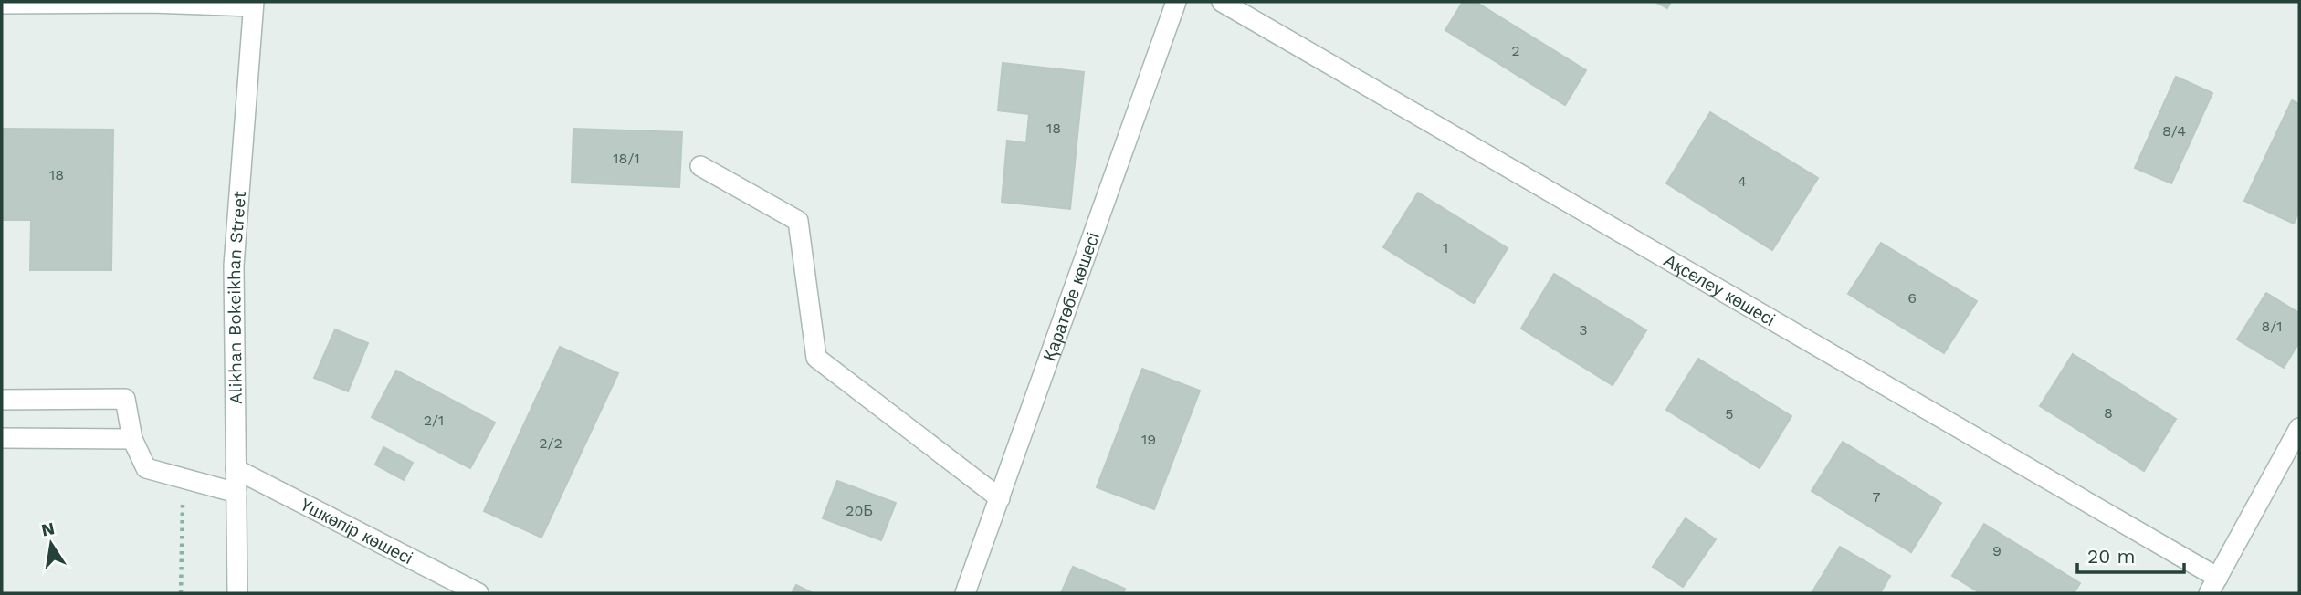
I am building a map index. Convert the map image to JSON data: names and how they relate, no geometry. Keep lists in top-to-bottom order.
{
  "streets": {
    "street": [
      "Ақселеу көшесі",
      "Alikhan Bokeikhan Street",
      "Қаратөбе көшесі",
      "Үшкөпір көшесі"
    ]
  },
  "crossings": [
    ["Alikhan Bokeikhan Street", "Үшкөпір көшесі"]
  ],
  "house_numbers": [
    "2",
    "18",
    "8/4",
    "18/1",
    "18",
    "4",
    "1",
    "6",
    "8/1",
    "3",
    "8",
    "5",
    "2/1",
    "19",
    "2/2",
    "7",
    "20Б",
    "9"
  ],
  "scale_bar": "20 m",
  "north": "top"
}
